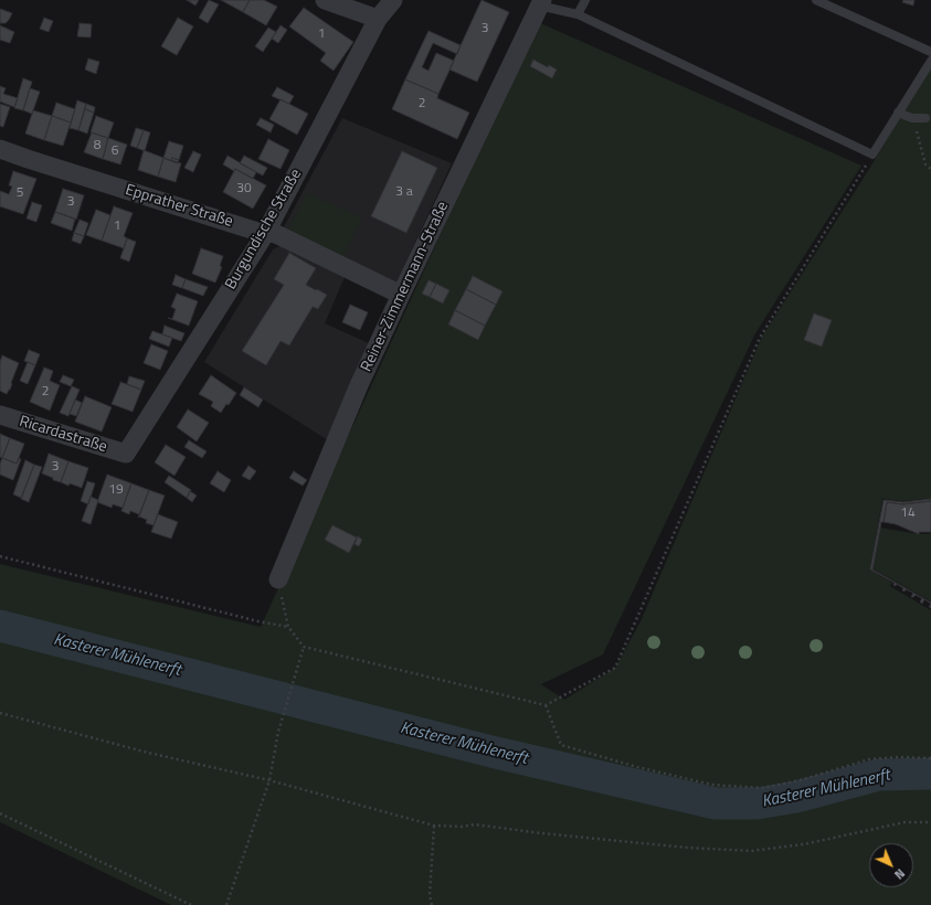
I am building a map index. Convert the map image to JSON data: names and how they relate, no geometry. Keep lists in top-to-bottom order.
{
  "streets": {
    "street": [
      "Epprather Straße",
      "Burgundische Straße",
      "Reiner-Zimmermann-Straße",
      "Ricardastraße"
    ]
  },
  "crossings": [
    ["Epprather Straße", "Burgundische Straße"],
    ["Epprather Straße", "Reiner-Zimmermann-Straße"],
    ["Burgundische Straße", "Ricardastraße"]
  ],
  "water": ["Kasterer Mühlenerft"],
  "house_numbers": [
    "3",
    "1",
    "2",
    "8",
    "6",
    "30",
    "3 a",
    "5",
    "3",
    "1",
    "2",
    "3",
    "19",
    "14"
  ],
  "north": "bottom right"
}
